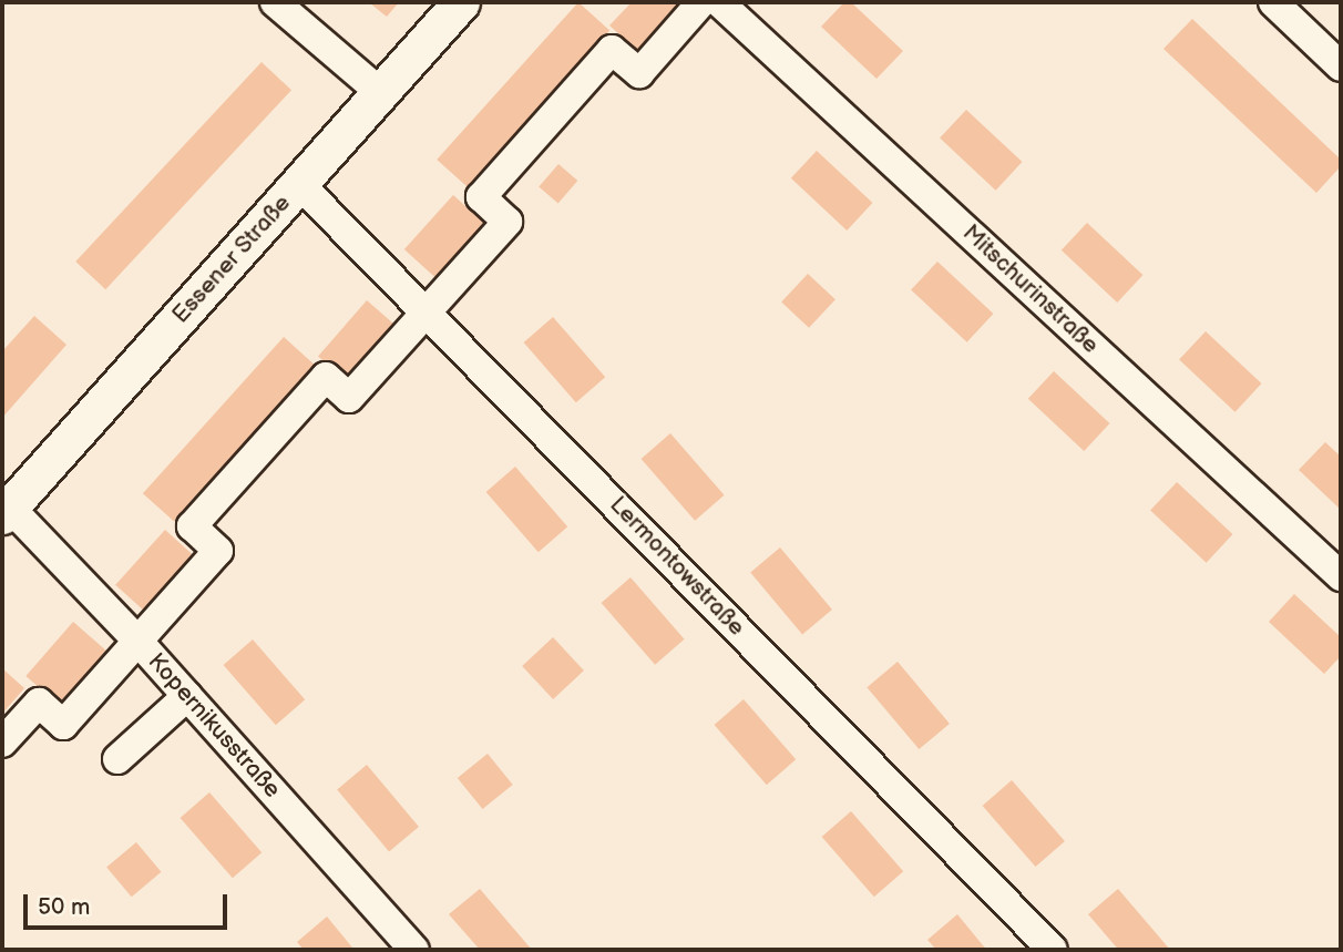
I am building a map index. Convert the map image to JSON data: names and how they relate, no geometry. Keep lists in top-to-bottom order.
{
  "streets": {
    "main road": ["Essener Straße"],
    "street": ["Mitschurinstraße", "Lermontowstraße", "Kopernikusstraße"]
  },
  "crossings": [
    ["Essener Straße", "Lermontowstraße"],
    ["Essener Straße", "Kopernikusstraße"]
  ],
  "scale_bar": "50 m"
}
